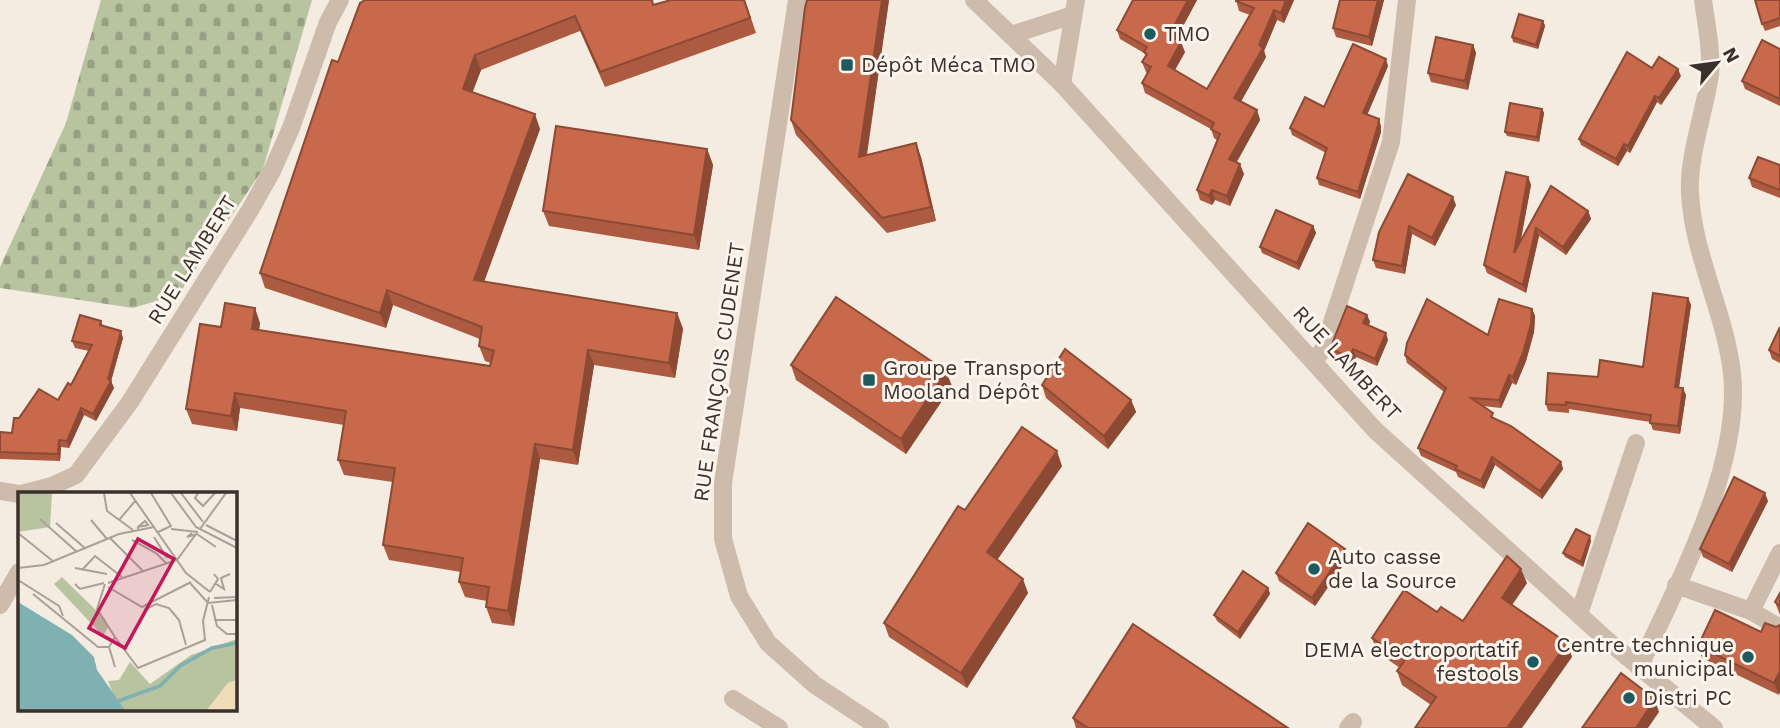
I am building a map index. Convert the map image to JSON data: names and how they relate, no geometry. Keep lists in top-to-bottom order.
{
  "streets": {
    "street": ["RUE LAMBERT", "RUE FRANÇOIS CUDENET"]
  },
  "places": {
    "other": [
      "TMO",
      "Auto casse de la Source",
      "Centre technique municipal",
      "DEMA electroportatif festools",
      "Distri PC"
    ],
    "transit": ["Dépôt Méca TMO", "Groupe Transport Mooland Dépôt"]
  },
  "north": "top right"
}
